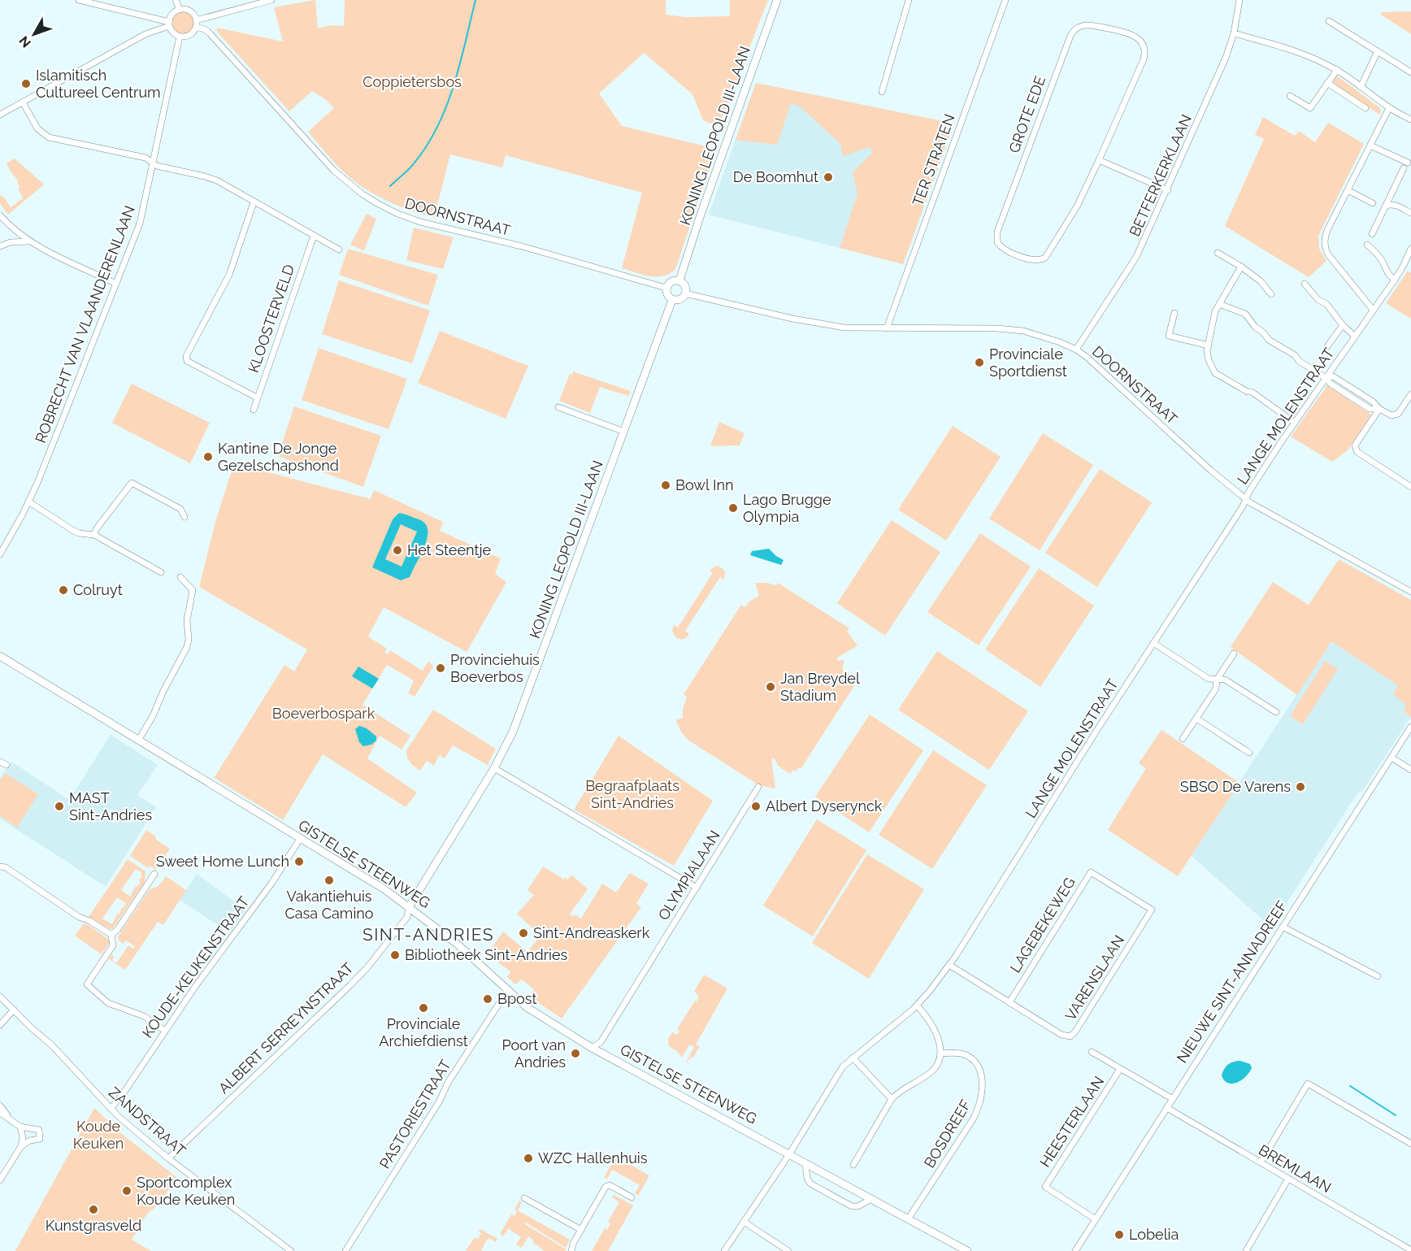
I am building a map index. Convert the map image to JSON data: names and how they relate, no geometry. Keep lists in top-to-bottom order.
{
  "streets": {
    "main road": ["KONING LEOPOLD III-LAAN", "GISTELSE STEENWEG"],
    "street": [
      "GROTE EDE",
      "TER STRATEN",
      "BETFERKERKLAAN",
      "DOORNSTRAAT",
      "KLOOSTERVELD",
      "ROBRECHT VAN VLAANDERENLAAN",
      "LANGE MOLENSTRAAT",
      "OLYMPIALAAN",
      "LAGEBEKEWEG",
      "KOUDE-KEUKENSTRAAT",
      "VARENSLAAN",
      "NIEUWE SINT-ANNADREEF",
      "ALBERT SERREYNSTRAAT",
      "PASTORIESTRAAT",
      "ZANDSTRAAT",
      "HEESTERLAAN",
      "BOSDREEF",
      "BREMLAAN"
    ]
  },
  "crossings": [
    ["KONING LEOPOLD III-LAAN", "DOORNSTRAAT"],
    ["KONING LEOPOLD III-LAAN", "GISTELSE STEENWEG"],
    ["KONING LEOPOLD III-LAAN", "ALBERT SERREYNSTRAAT"],
    ["TER STRATEN", "DOORNSTRAAT"],
    ["BETFERKERKLAAN", "DOORNSTRAAT"],
    ["DOORNSTRAAT", "ROBRECHT VAN VLAANDERENLAAN"],
    ["DOORNSTRAAT", "LANGE MOLENSTRAAT"],
    ["LANGE MOLENSTRAAT", "GISTELSE STEENWEG"],
    ["LANGE MOLENSTRAAT", "VARENSLAAN"],
    ["GISTELSE STEENWEG", "OLYMPIALAAN"],
    ["GISTELSE STEENWEG", "KOUDE-KEUKENSTRAAT"],
    ["GISTELSE STEENWEG", "ALBERT SERREYNSTRAAT"],
    ["GISTELSE STEENWEG", "PASTORIESTRAAT"],
    ["GISTELSE STEENWEG", "BOSDREEF"],
    ["LAGEBEKEWEG", "VARENSLAAN"],
    ["KOUDE-KEUKENSTRAAT", "ZANDSTRAAT"],
    ["NIEUWE SINT-ANNADREEF", "HEESTERLAAN"],
    ["NIEUWE SINT-ANNADREEF", "BREMLAAN"],
    ["ALBERT SERREYNSTRAAT", "ZANDSTRAAT"]
  ],
  "districts": ["SINT-ANDRIES"],
  "parks": [
    "Coppietersbos",
    "Boeverbospark",
    "Begraafplaats Sint-Andries",
    "Koude Keuken"
  ],
  "places": [
    "Islamitisch Cultureel Centrum",
    "De Boomhut",
    "Provinciale Sportdienst",
    "Kantine De Jonge Gezelschapshond",
    "Bowl Inn",
    "Lago Brugge Olympia",
    "Het Steentje",
    "Colruyt",
    "Provinciehuis Boeverbos",
    "Jan Breydel Stadium",
    "SBSO De Varens",
    "MAST Sint-Andries",
    "Albert Dyserynck",
    "Sweet Home Lunch",
    "Vakantiehuis Casa Camino",
    "Sint-Andreaskerk",
    "Bibliotheek Sint-Andries",
    "Bpost",
    "Provinciale Archiefdienst",
    "Poort van Andries",
    "WZC Hallenhuis",
    "Sportcomplex Koude Keuken",
    "Kunstgrasveld",
    "Lobelia"
  ],
  "north": "bottom left"
}
